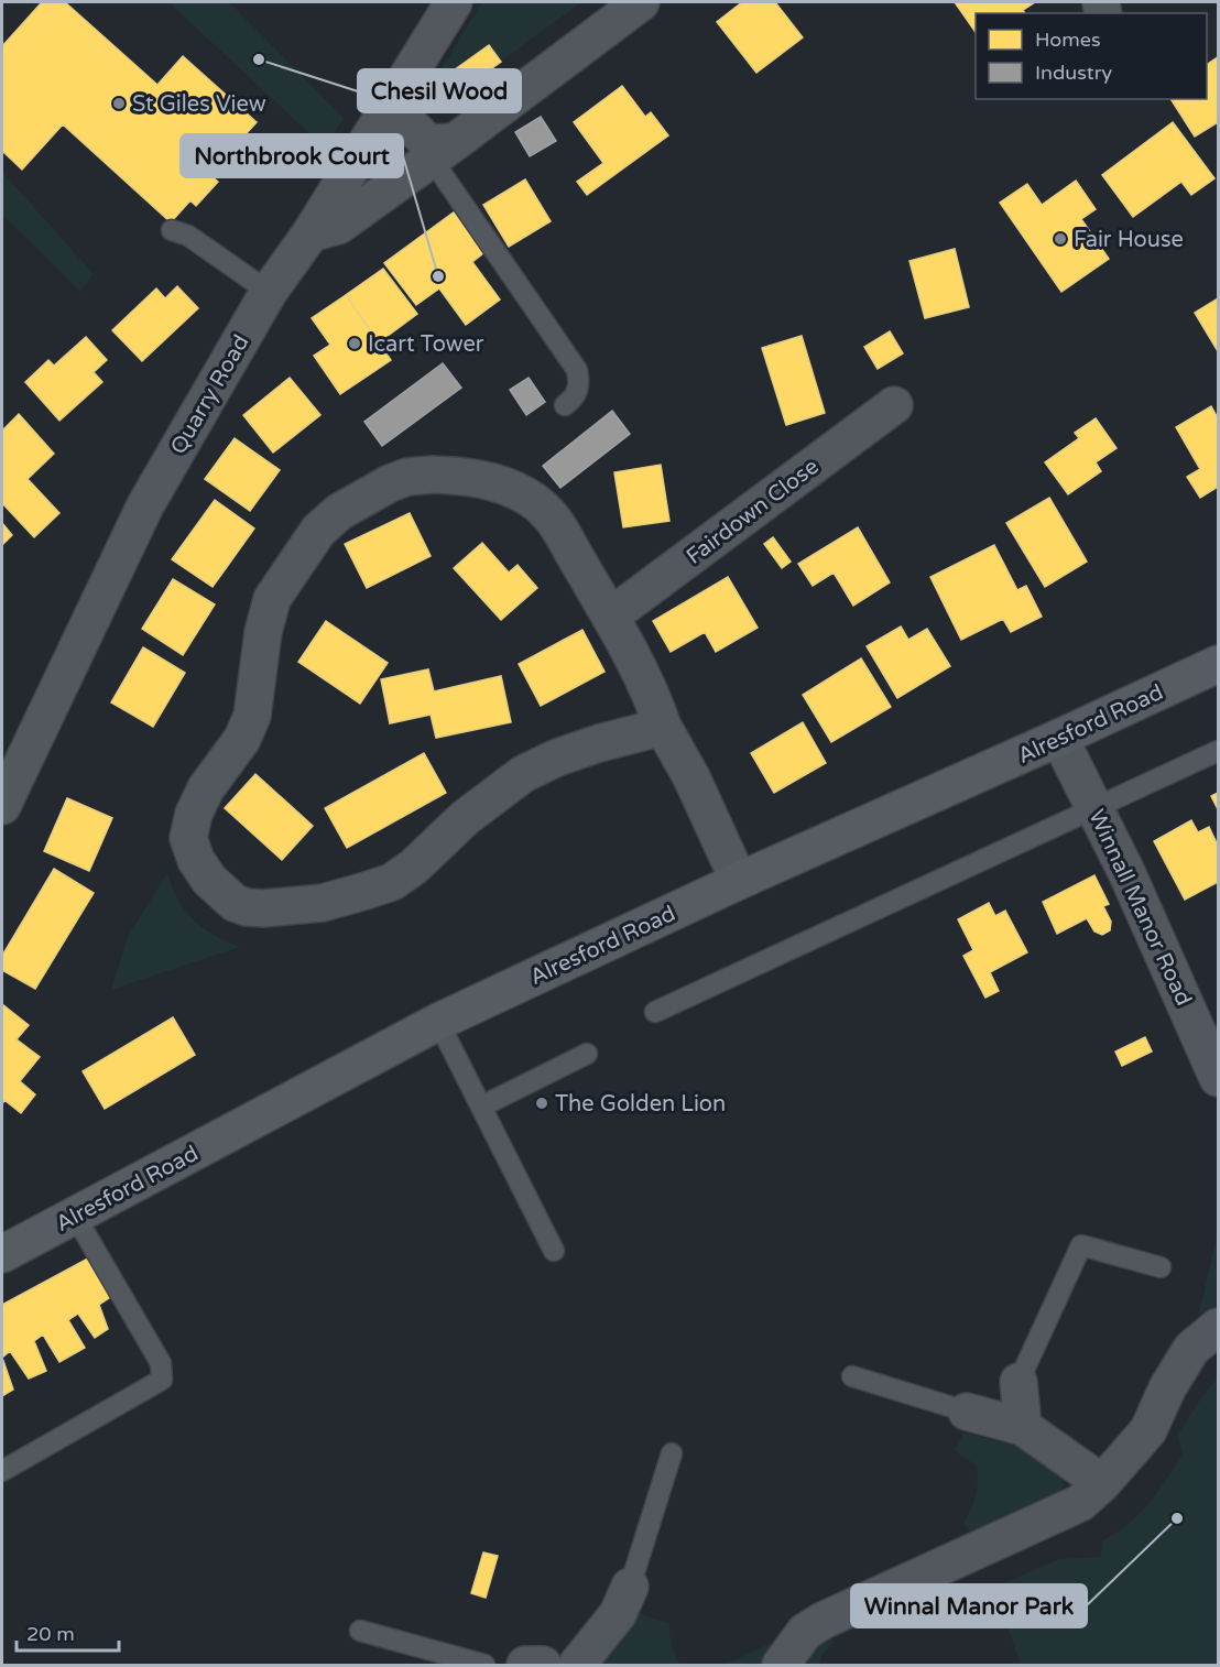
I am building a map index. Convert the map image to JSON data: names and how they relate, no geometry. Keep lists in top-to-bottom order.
{
  "streets": {
    "main road": ["Alresford Road"],
    "street": ["Quarry Road", "Fairdown Close", "Winnall Manor Road"]
  },
  "crossings": [
    ["Alresford Road", "Winnall Manor Road"]
  ],
  "places": [
    "Chesil Wood",
    "St Giles View",
    "Fair House",
    "Northbrook Court",
    "Icart Tower",
    "The Golden Lion",
    "Winnal Manor Park"
  ],
  "legend": ["Homes", "Industry"],
  "scale_bar": "20 m"
}
